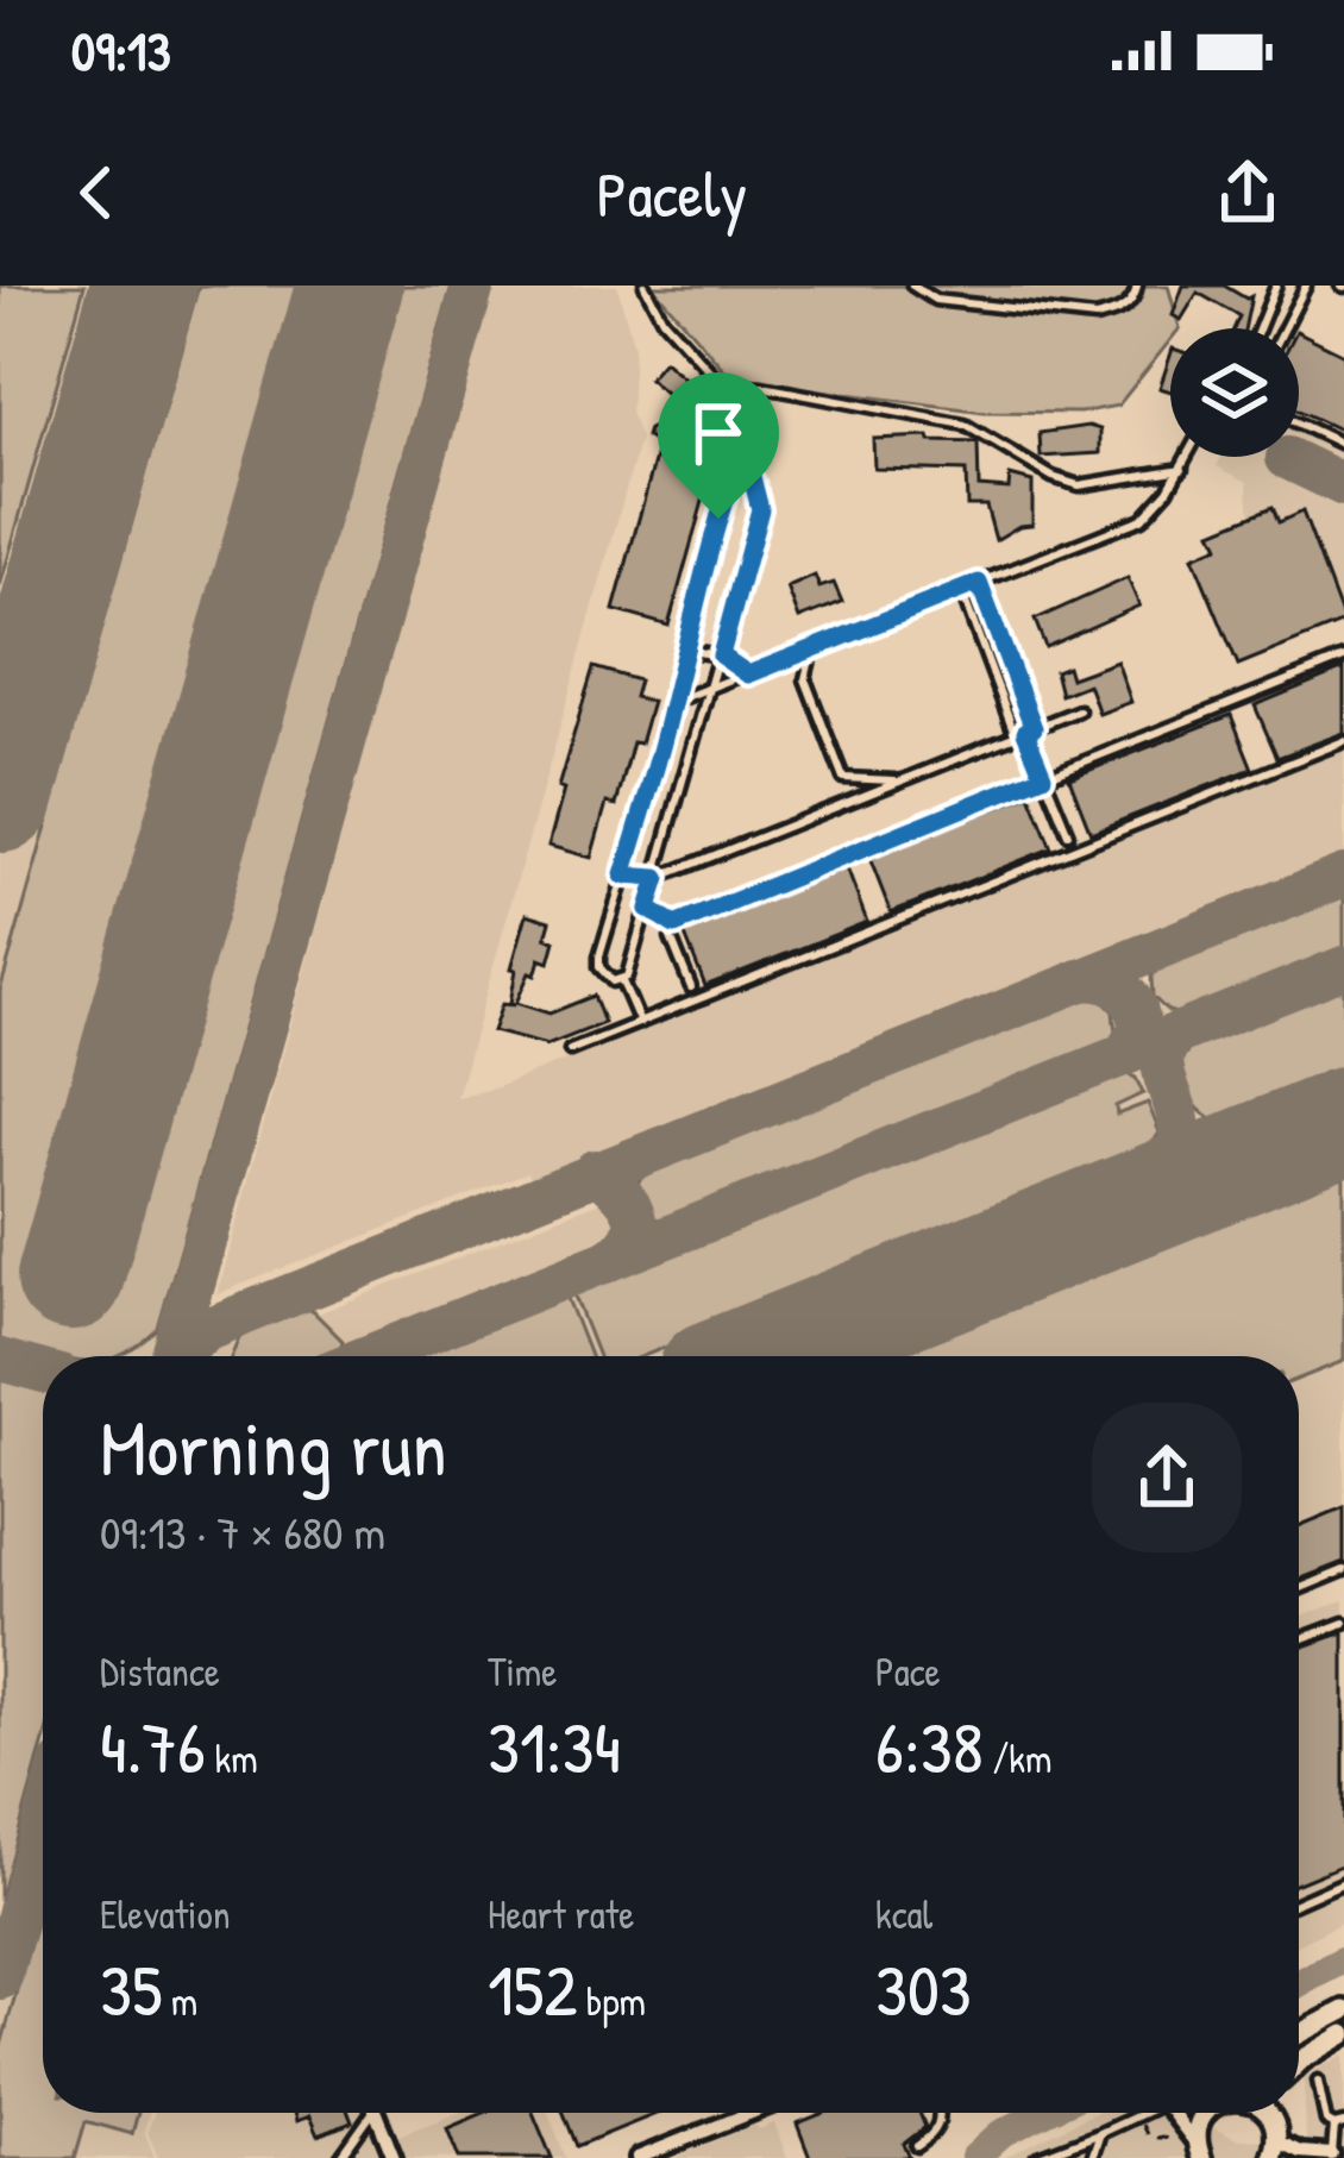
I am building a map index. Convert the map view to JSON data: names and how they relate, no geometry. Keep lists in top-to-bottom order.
{
  "page": {
    "status": "09:13",
    "header": "Pacely",
    "heading": ["Morning run", "09:13 · 7 × 680 m"],
    "stats": [
      ["Distance", "4.76 km"],
      ["Time", "31:34"],
      ["Pace", "6:38 /km"],
      ["Elevation", "35 m"],
      ["Heart rate", "152 bpm"],
      ["kcal", "303"]
    ]
  }
}
